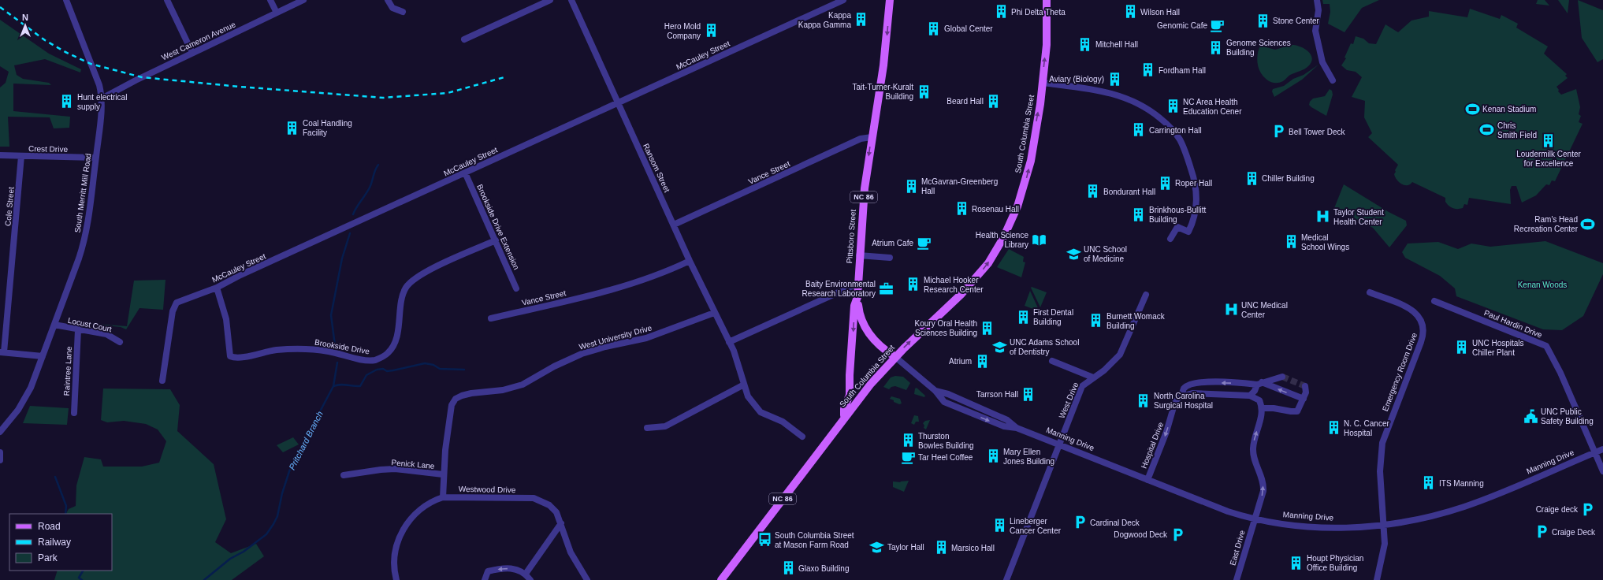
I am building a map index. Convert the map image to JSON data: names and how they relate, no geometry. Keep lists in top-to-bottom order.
{
  "streets": {
    "main road": [
      "South Columbia Street",
      "NC 86",
      "Pittsboro Street",
      "Manning Drive"
    ],
    "street": [
      "West Cameron Avenue",
      "McCauley Street",
      "Crest Drive",
      "Ransom Street",
      "Vance Street",
      "South Merritt Mill Road",
      "Cole Street",
      "Brookside Drive Extension",
      "Paul Hardin Drive",
      "Locust Court",
      "West University Drive",
      "Brookside Drive",
      "Raintree Lane",
      "Emergency Room Drive",
      "West Drive",
      "Hospital Drive",
      "Penick Lane",
      "Westwood Drive",
      "East Drive"
    ]
  },
  "crossings": [
    ["West Cameron Avenue", "South Merritt Mill Road"],
    ["McCauley Street", "Ransom Street"],
    ["McCauley Street", "Brookside Drive Extension"],
    ["McCauley Street", "Brookside Drive"],
    ["South Columbia Street", "Pittsboro Street"],
    ["South Columbia Street", "Manning Drive"],
    ["Crest Drive", "South Merritt Mill Road"],
    ["Crest Drive", "Cole Street"],
    ["Ransom Street", "Vance Street"],
    ["Ransom Street", "West University Drive"],
    ["Vance Street", "Pittsboro Street"],
    ["South Merritt Mill Road", "Locust Court"],
    ["Brookside Drive Extension", "Brookside Drive"],
    ["Pittsboro Street", "Manning Drive"],
    ["Paul Hardin Drive", "Manning Drive"],
    ["Locust Court", "Raintree Lane"],
    ["West University Drive", "Penick Lane"],
    ["West University Drive", "Westwood Drive"],
    ["Emergency Room Drive", "Manning Drive"],
    ["West Drive", "Manning Drive"],
    ["Manning Drive", "Hospital Drive"],
    ["Manning Drive", "East Drive"]
  ],
  "one_way": ["South Columbia Street", "Pittsboro Street", "Hospital Drive"],
  "water": ["Pritchard Branch"],
  "parks": ["Kenan Woods"],
  "places": {
    "building": [
      "Phi Delta Theta",
      "Wilson Hall",
      "Kappa Kappa Gamma",
      "Stone Center",
      "Global Center",
      "Hero Mold Company",
      "Mitchell Hall",
      "Genome Sciences Building",
      "Fordham Hall",
      "Aviary (Biology)",
      "Tait-Turner-Kuralt Building",
      "Beard Hall",
      "Hunt electrical supply",
      "NC Area Health Education Cener",
      "Coal Handling Facility",
      "Carrington Hall",
      "Loudermilk Center for Excellence",
      "Chiller Building",
      "Roper Hall",
      "McGavran-Greenberg Hall",
      "Bondurant Hall",
      "Rosenau Hall",
      "Brinkhous-Bullitt Building",
      "Medical School Wings",
      "Michael Hooker Research Center",
      "First Dental Building",
      "Burnett Womack Building",
      "Koury Oral Health Sciences Building",
      "UNC Hospitals Chiller Plant",
      "Atrium",
      "Tarrson Hall",
      "North Carolina Surgical Hospital",
      "N. C. Cancer Hospital",
      "Thurston Bowles Building",
      "Mary Ellen Jones Building",
      "ITS Manning",
      "Lineberger Cancer Center",
      "Marsico Hall",
      "Houpt Physician Office Building",
      "Glaxo Building"
    ],
    "cafe": ["Genomic Cafe", "Atrium Cafe", "Tar Heel Coffee"],
    "sports": ["Kenan Stadium", "Chris Smith Field", "Ram's Head Recreation Center"],
    "parking": [
      "Bell Tower Deck",
      "Craige deck",
      "Cardinal Deck",
      "Craige Deck",
      "Dogwood Deck"
    ],
    "hospital": ["Taylor Student Health Center", "UNC Medical Center"],
    "library": ["Health Science Library"],
    "school or university": ["UNC School of Medicine", "UNC Adams School of Dentistry", "Taylor Hall"],
    "office": ["Baity Environmental Research Laboratory"],
    "public building": ["UNC Public Safety Building"],
    "bus stop": ["South Columbia Street at Mason Farm Road"]
  },
  "legend": ["Road", "Railway", "Park"],
  "north": "top"
}
